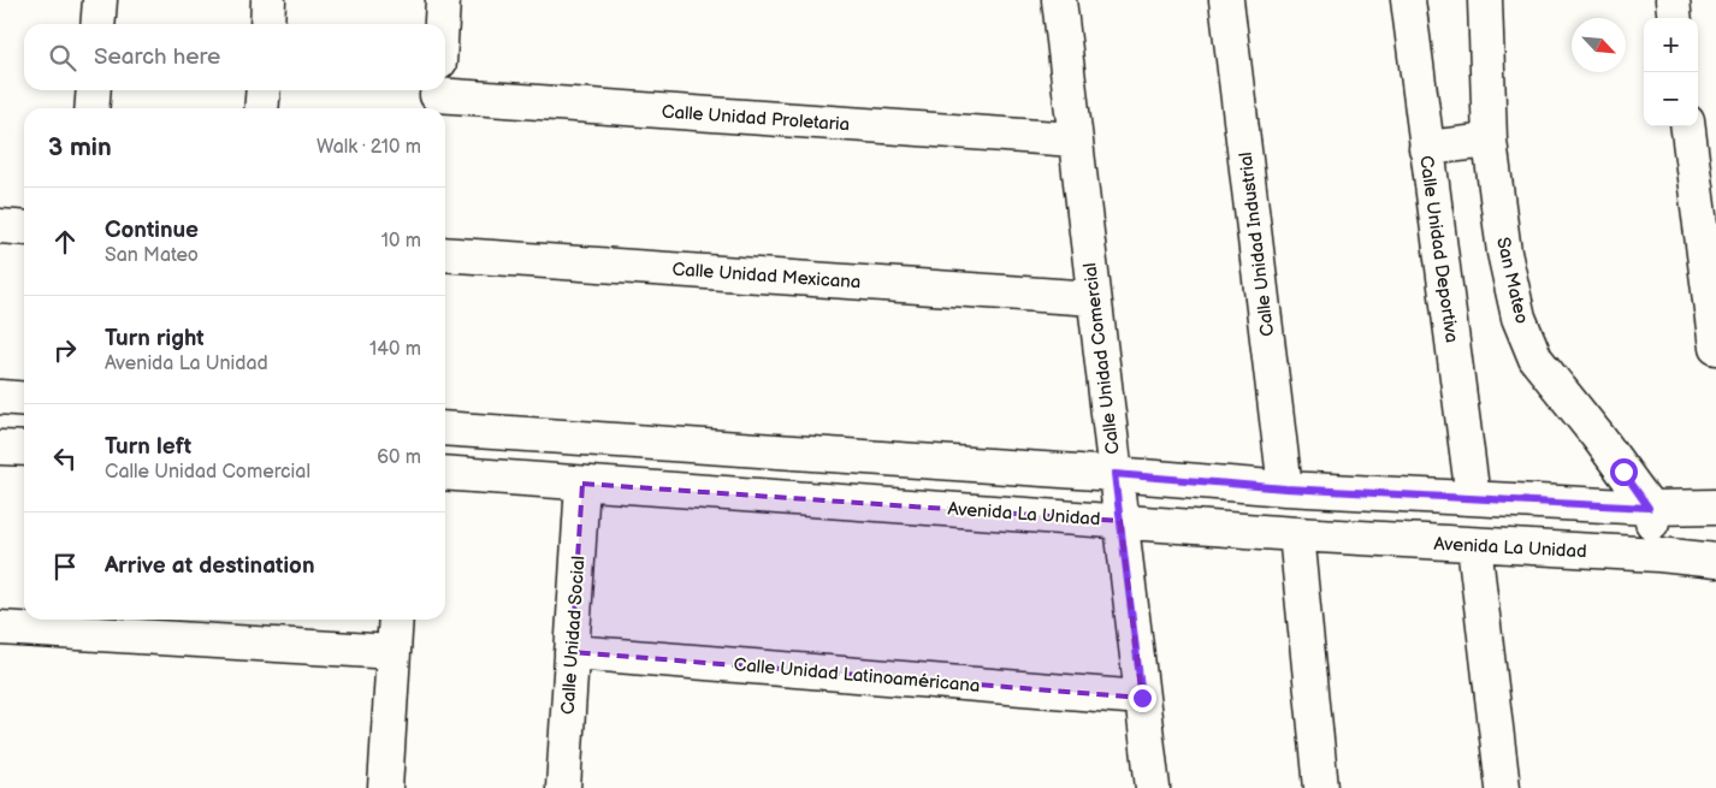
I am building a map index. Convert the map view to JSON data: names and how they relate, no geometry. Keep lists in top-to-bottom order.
{
  "streets": {
    "main road": [
      "Calle Unidad Proletaria",
      "Calle Unidad Industrial",
      "Calle Unidad Deportiva",
      "Calle Unidad Mexicana",
      "San Mateo",
      "Calle Unidad Comercial",
      "Avenida La Unidad",
      "Calle Unidad Social",
      "Calle Unidad Latinoaméricana"
    ]
  },
  "crossings": [
    ["Calle Unidad Proletaria", "Calle Unidad Comercial"],
    ["Calle Unidad Mexicana", "Calle Unidad Comercial"],
    ["San Mateo", "Avenida La Unidad"],
    ["Calle Unidad Comercial", "Avenida La Unidad"],
    ["Calle Unidad Comercial", "Calle Unidad Latinoaméricana"],
    ["Avenida La Unidad", "Calle Unidad Social"],
    ["Calle Unidad Social", "Calle Unidad Latinoaméricana"]
  ],
  "north": "bottom right",
  "page": {
    "map_buttons": ["+", "−"],
    "search": "Search here",
    "heading": ["3 min", "Walk · 210 m"],
    "list": [
      ["Continue", "San Mateo", "10 m"],
      ["Turn right", "Avenida La Unidad", "140 m"],
      ["Turn left", "Calle Unidad Comercial", "60 m"],
      "Arrive at destination"
    ]
  }
}
